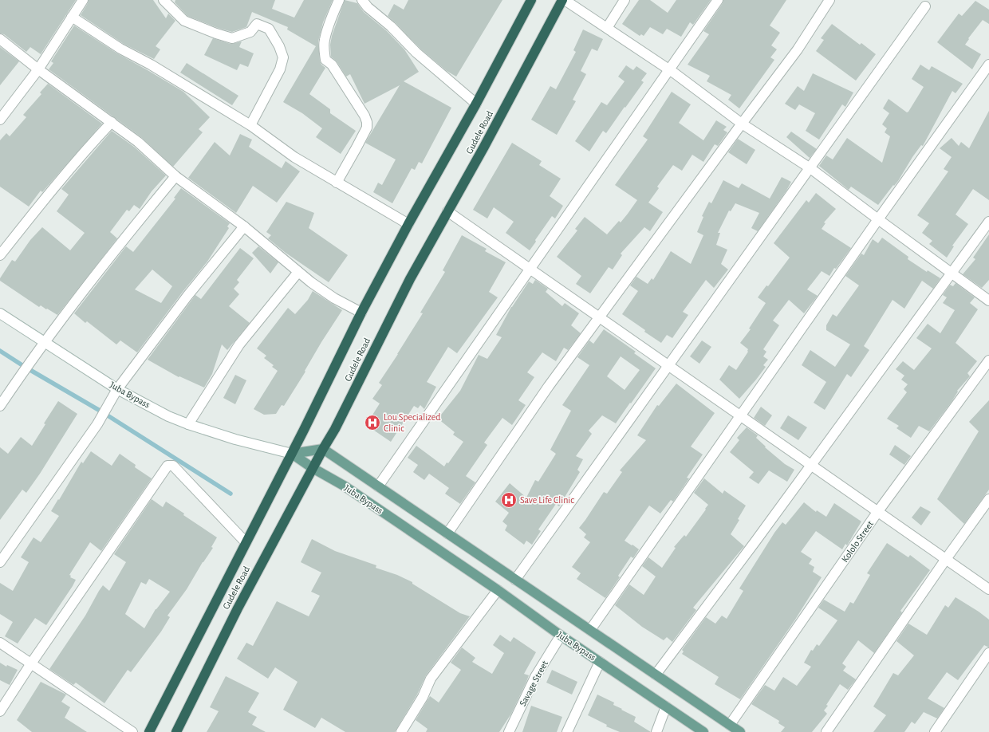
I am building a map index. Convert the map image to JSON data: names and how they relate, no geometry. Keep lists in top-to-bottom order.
{
  "streets": {
    "highway": ["Gudele Road"],
    "main road": ["Juba Bypass"],
    "street": ["Kololo Street", "Savage Street"]
  },
  "crossings": [
    ["Gudele Road", "Juba Bypass"],
    ["Juba Bypass", "Kololo Street"],
    ["Juba Bypass", "Savage Street"]
  ],
  "places": {
    "hospital": ["Lou Specialized Clinic", "Save Life Clinic"]
  }
}
